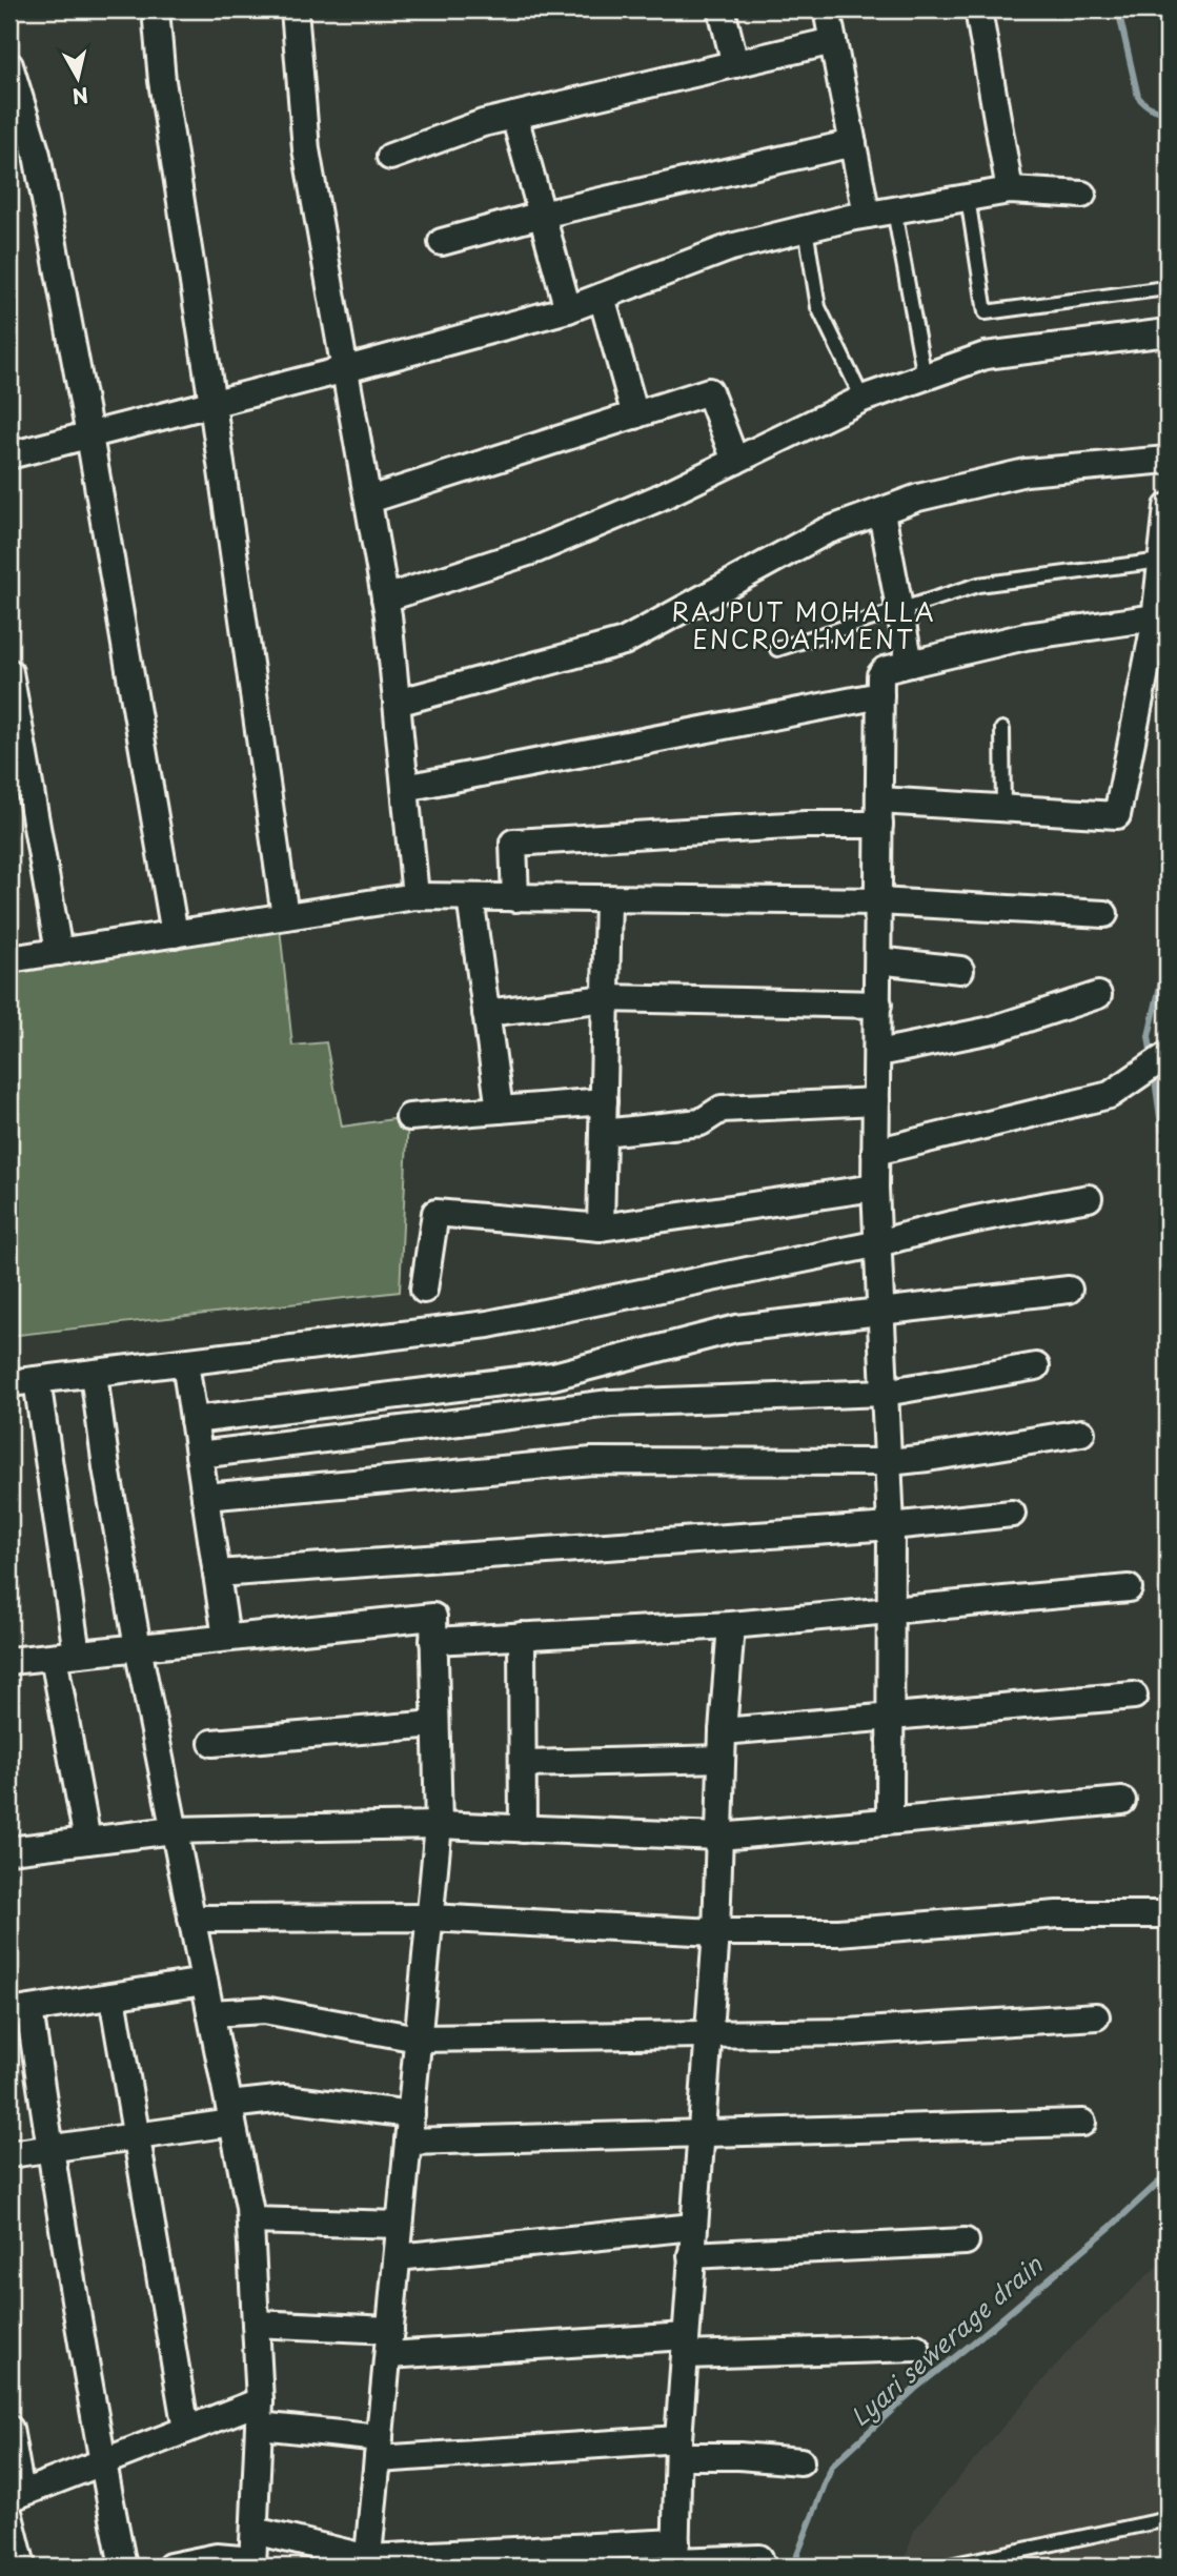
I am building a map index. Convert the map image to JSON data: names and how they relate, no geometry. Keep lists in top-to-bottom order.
{
  "districts": ["RAJPUT MOHALLA ENCROAHMENT"],
  "water": ["Lyari sewerage drain"],
  "north": "bottom"
}
